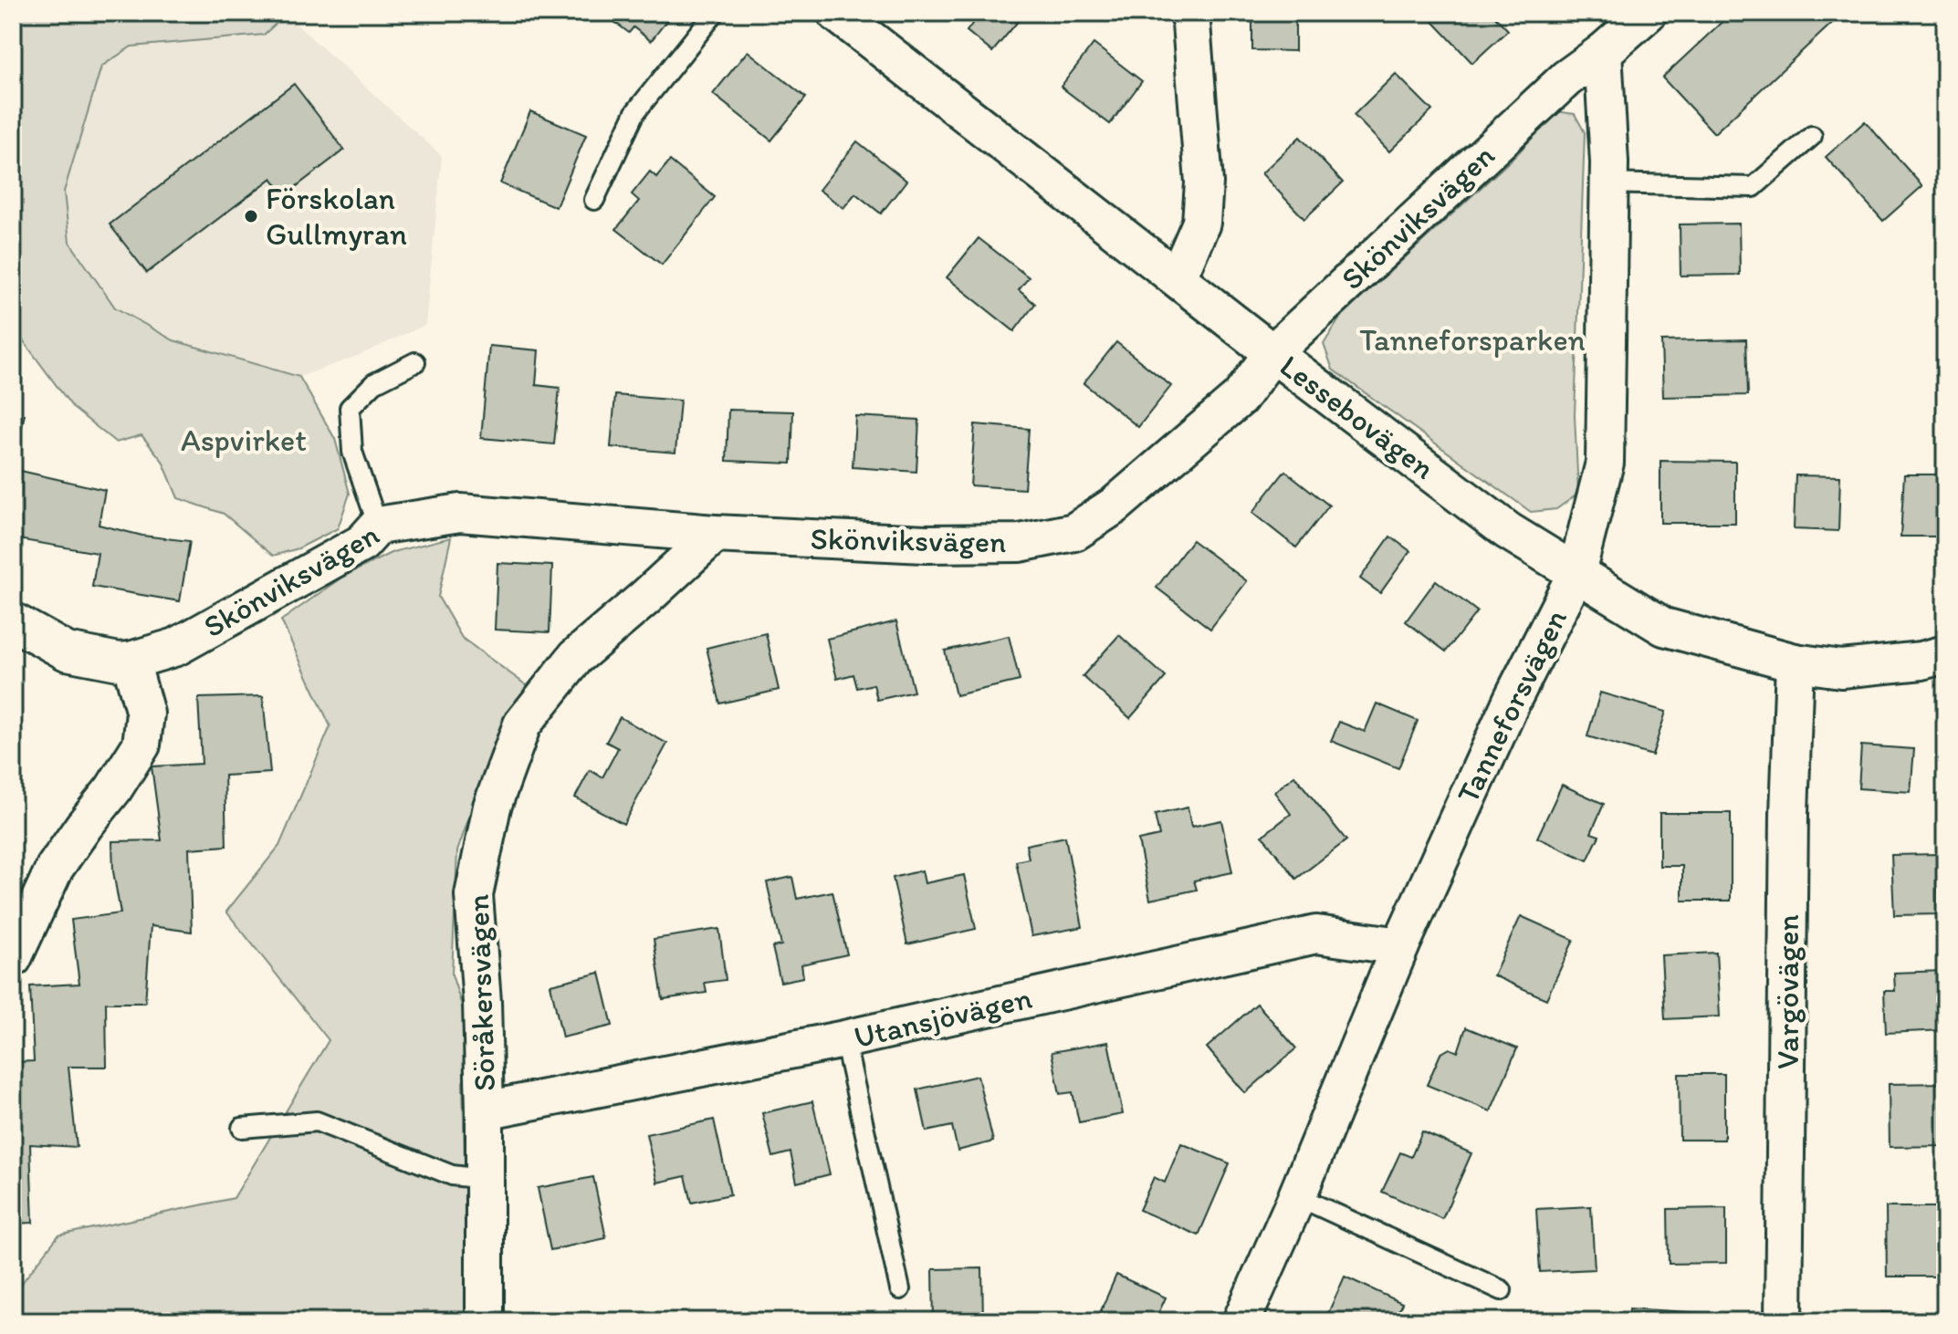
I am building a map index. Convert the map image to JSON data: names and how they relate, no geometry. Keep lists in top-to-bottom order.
{
  "streets": {
    "street": [
      "Skönviksvägen",
      "Lessebovägen",
      "Tanneforsvägen",
      "Vargövägen",
      "Söråkersvägen",
      "Utansjövägen"
    ]
  },
  "crossings": [
    ["Skönviksvägen", "Lessebovägen"],
    ["Skönviksvägen", "Tanneforsvägen"],
    ["Skönviksvägen", "Söråkersvägen"],
    ["Lessebovägen", "Tanneforsvägen"],
    ["Lessebovägen", "Vargövägen"],
    ["Tanneforsvägen", "Utansjövägen"],
    ["Söråkersvägen", "Utansjövägen"]
  ],
  "parks": ["Tanneforsparken", "Aspvirket"],
  "places": ["Förskolan Gullmyran"]
}
